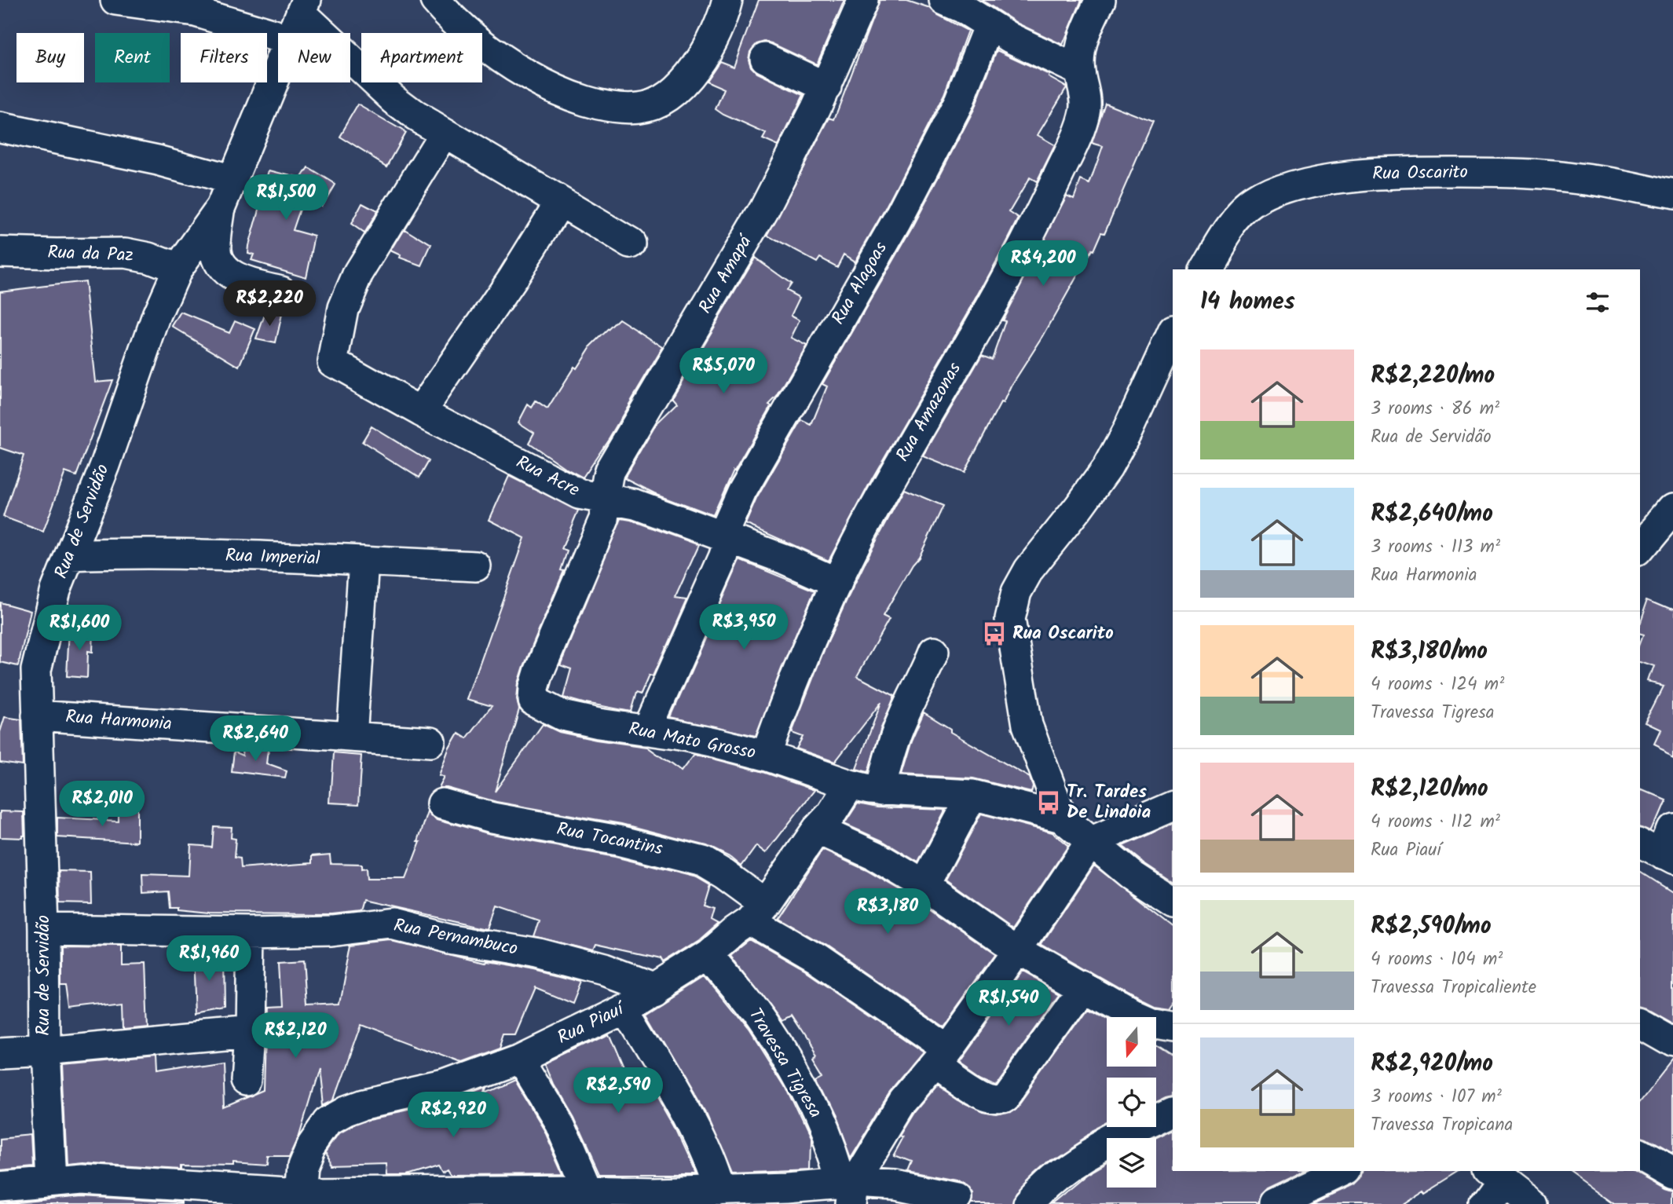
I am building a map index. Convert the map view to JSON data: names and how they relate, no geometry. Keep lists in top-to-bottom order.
{
  "streets": {
    "street": [
      "Rua Oscarito",
      "Rua da Paz",
      "Rua Amapá",
      "Rua Alagoas",
      "Rua Amazonas",
      "Rua Acre",
      "Rua de Servidão",
      "Rua Imperial",
      "Rua Harmonia",
      "Rua Mato Grosso",
      "Rua Tocantins",
      "Rua Pernambuco",
      "Rua Piauí",
      "Travessa Tigresa"
    ]
  },
  "crossings": [
    ["Rua da Paz", "Rua de Servidão"],
    ["Rua Amapá", "Rua Acre"],
    ["Rua Amapá", "Rua Mato Grosso"],
    ["Rua Alagoas", "Rua Acre"],
    ["Rua Alagoas", "Rua Mato Grosso"],
    ["Rua Amazonas", "Rua Acre"],
    ["Rua Amazonas", "Rua Mato Grosso"],
    ["Rua de Servidão", "Rua Imperial"],
    ["Rua de Servidão", "Rua Harmonia"],
    ["Rua de Servidão", "Rua Pernambuco"],
    ["Rua Mato Grosso", "Rua Piauí"],
    ["Rua Tocantins", "Rua Piauí"],
    ["Rua Pernambuco", "Rua Piauí"],
    ["Rua Piauí", "Travessa Tigresa"]
  ],
  "places": {
    "bus stop": ["Rua Oscarito", "Tr. Tardes De Lindoia"]
  },
  "north": "bottom",
  "page": {
    "chip": [
      "Buy",
      "Rent",
      "Filters",
      "New",
      "Apartment"
    ],
    "price": [
      "R$1,500",
      "R$4,200",
      "R$2,220",
      "R$5,070",
      "R$3,950",
      "R$1,600",
      "R$2,640",
      "R$2,010",
      "R$3,180",
      "R$1,960",
      "R$1,540",
      "R$2,120",
      "R$2,590",
      "R$2,920"
    ],
    "heading": "14 homes",
    "list": [
      {
        "name": "R$2,220/mo",
        "note": "3 rooms · 86 m² · Rua de Servidão"
      },
      {
        "name": "R$2,640/mo",
        "note": "3 rooms · 113 m² · Rua Harmonia"
      },
      {
        "name": "R$3,180/mo",
        "note": "4 rooms · 124 m² · Travessa Tigresa"
      },
      {
        "name": "R$2,120/mo",
        "note": "4 rooms · 112 m² · Rua Piauí"
      },
      {
        "name": "R$2,590/mo",
        "note": "4 rooms · 104 m² · Travessa Tropicaliente"
      },
      {
        "name": "R$2,920/mo",
        "note": "3 rooms · 107 m² · Travessa Tropicana"
      }
    ]
  }
}
